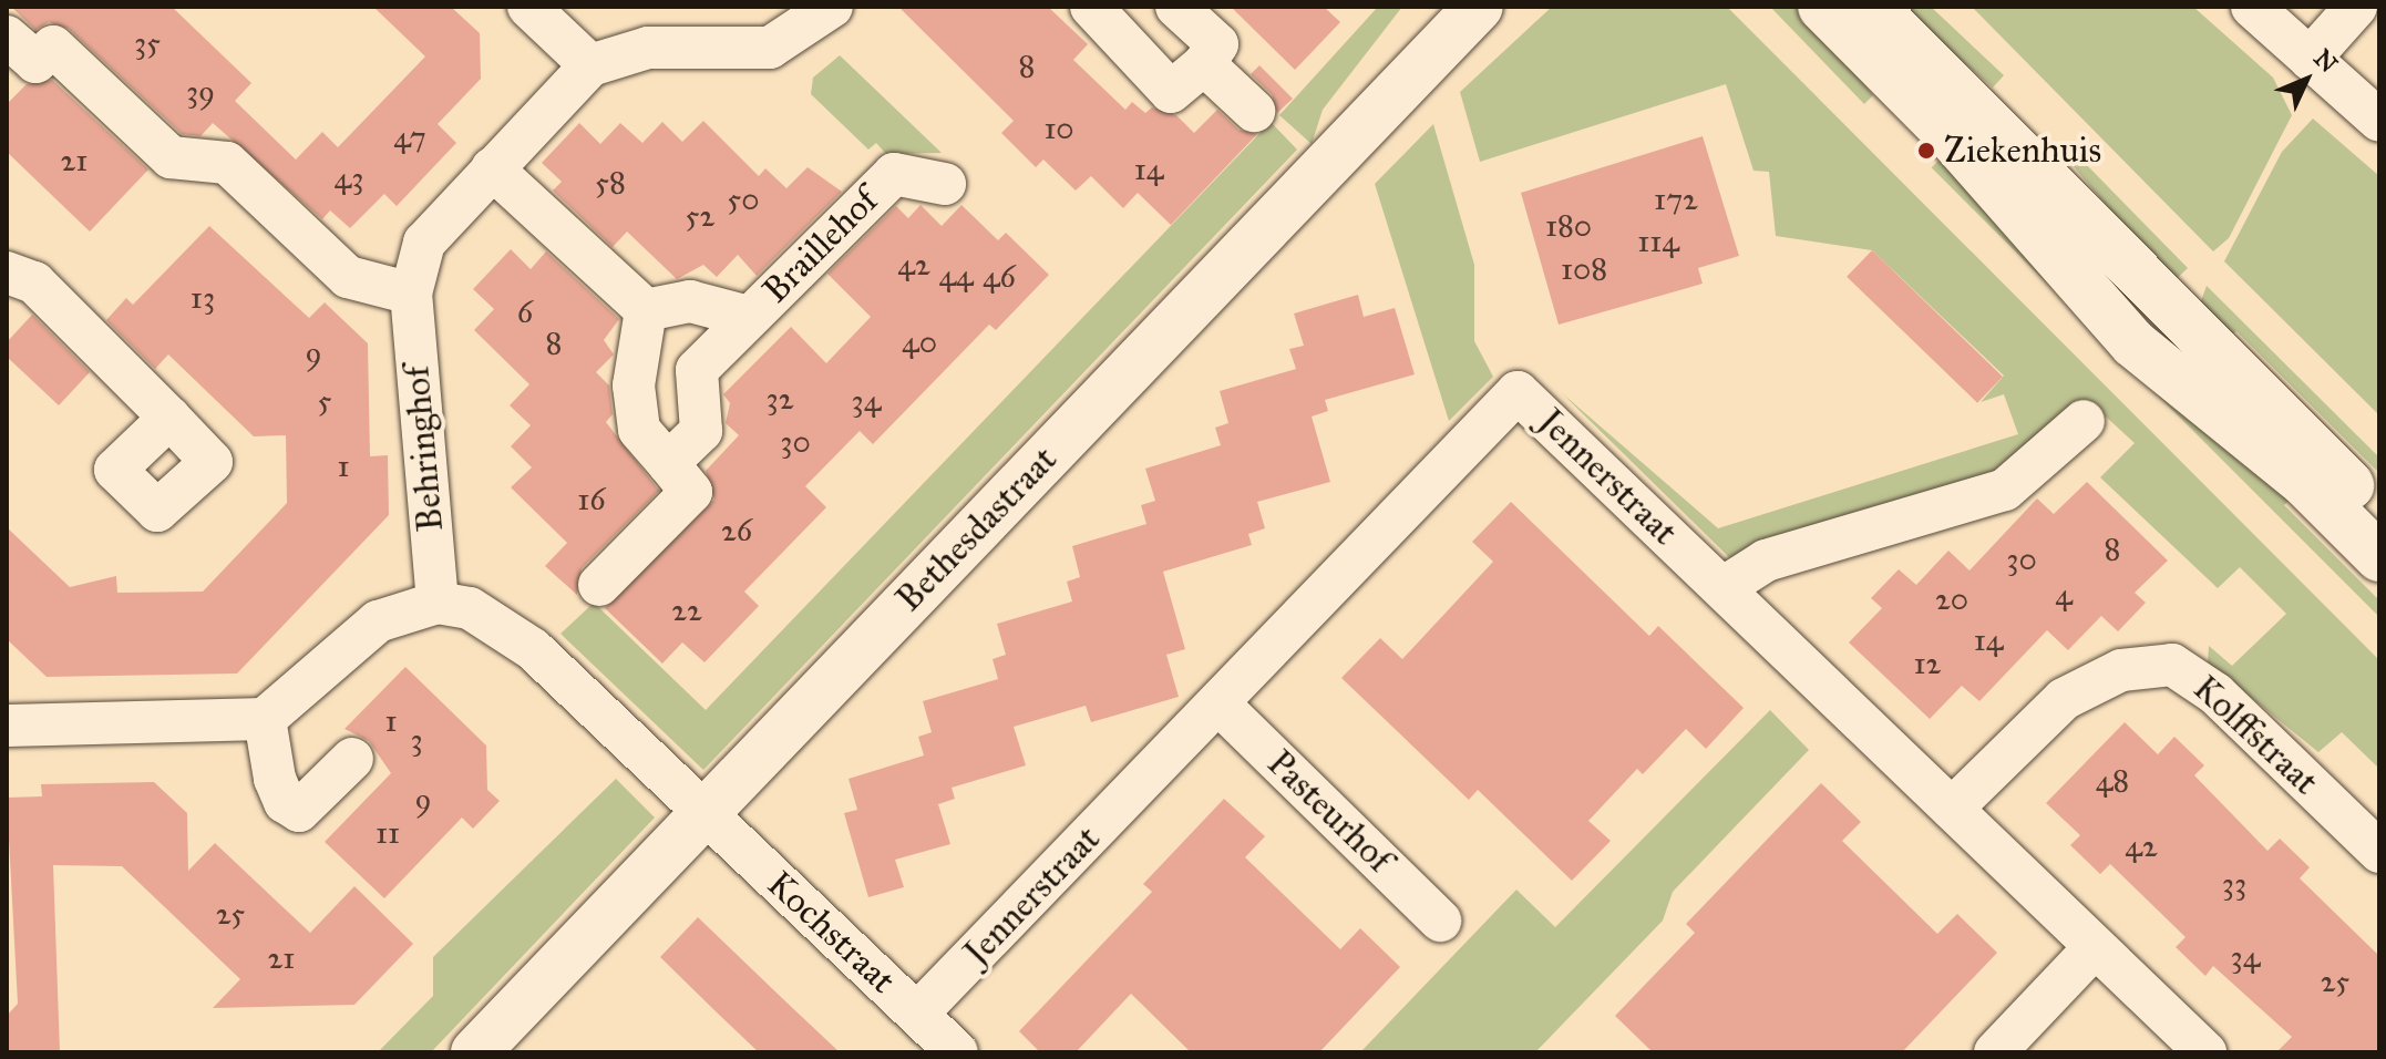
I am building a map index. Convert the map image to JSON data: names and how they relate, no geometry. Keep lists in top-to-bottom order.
{
  "streets": {
    "street": [
      "Braillehof",
      "Behringhof",
      "Jennerstraat",
      "Bethesdastraat",
      "Kolffstraat",
      "Pasteurhof",
      "Kochstraat"
    ]
  },
  "crossings": [
    ["Behringhof", "Kochstraat"],
    ["Jennerstraat", "Kolffstraat"],
    ["Jennerstraat", "Pasteurhof"],
    ["Jennerstraat", "Kochstraat"],
    ["Bethesdastraat", "Kochstraat"]
  ],
  "places": ["Ziekenhuis"],
  "house_numbers": [
    "35",
    "8",
    "39",
    "10",
    "47",
    "21",
    "14",
    "43",
    "58",
    "50",
    "172",
    "52",
    "180",
    "114",
    "42",
    "108",
    "44",
    "46",
    "13",
    "6",
    "40",
    "8",
    "9",
    "32",
    "5",
    "34",
    "30",
    "1",
    "16",
    "26",
    "8",
    "30",
    "4",
    "20",
    "22",
    "14",
    "12",
    "1",
    "3",
    "48",
    "9",
    "11",
    "42",
    "33",
    "25",
    "34",
    "21",
    "25"
  ],
  "north": "top right"
}
